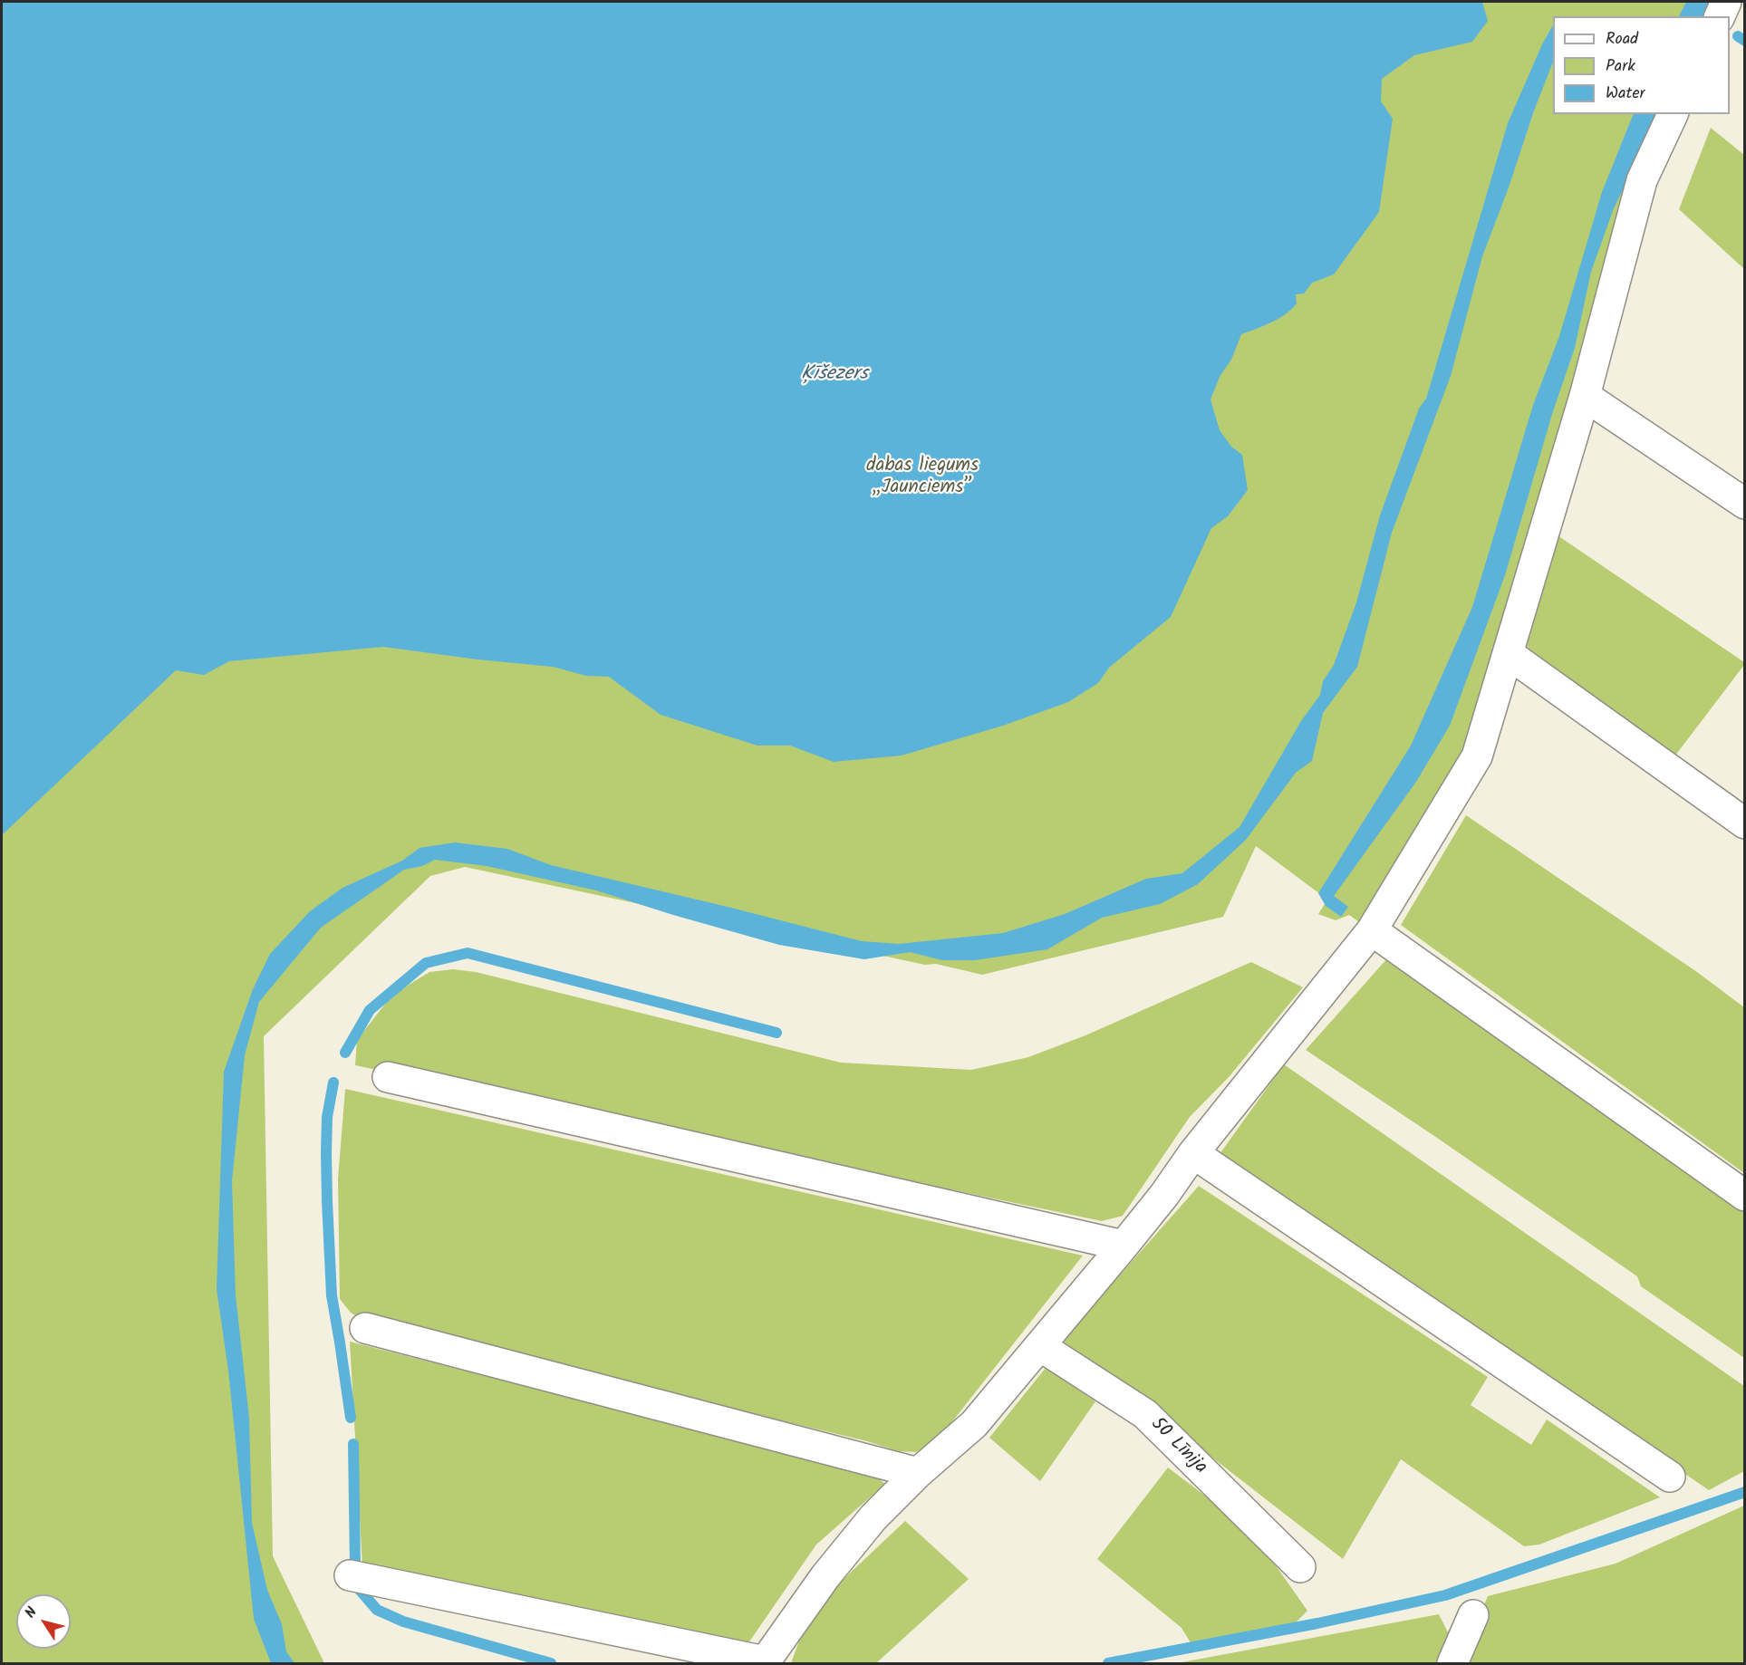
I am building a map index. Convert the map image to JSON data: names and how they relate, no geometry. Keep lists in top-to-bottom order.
{
  "streets": {
    "street": ["50 Līnija"]
  },
  "water": ["Ķīšezers"],
  "parks": ["dabas liegums „Jaunciems”"],
  "legend": ["Road", "Park", "Water"],
  "north": "top left"
}
